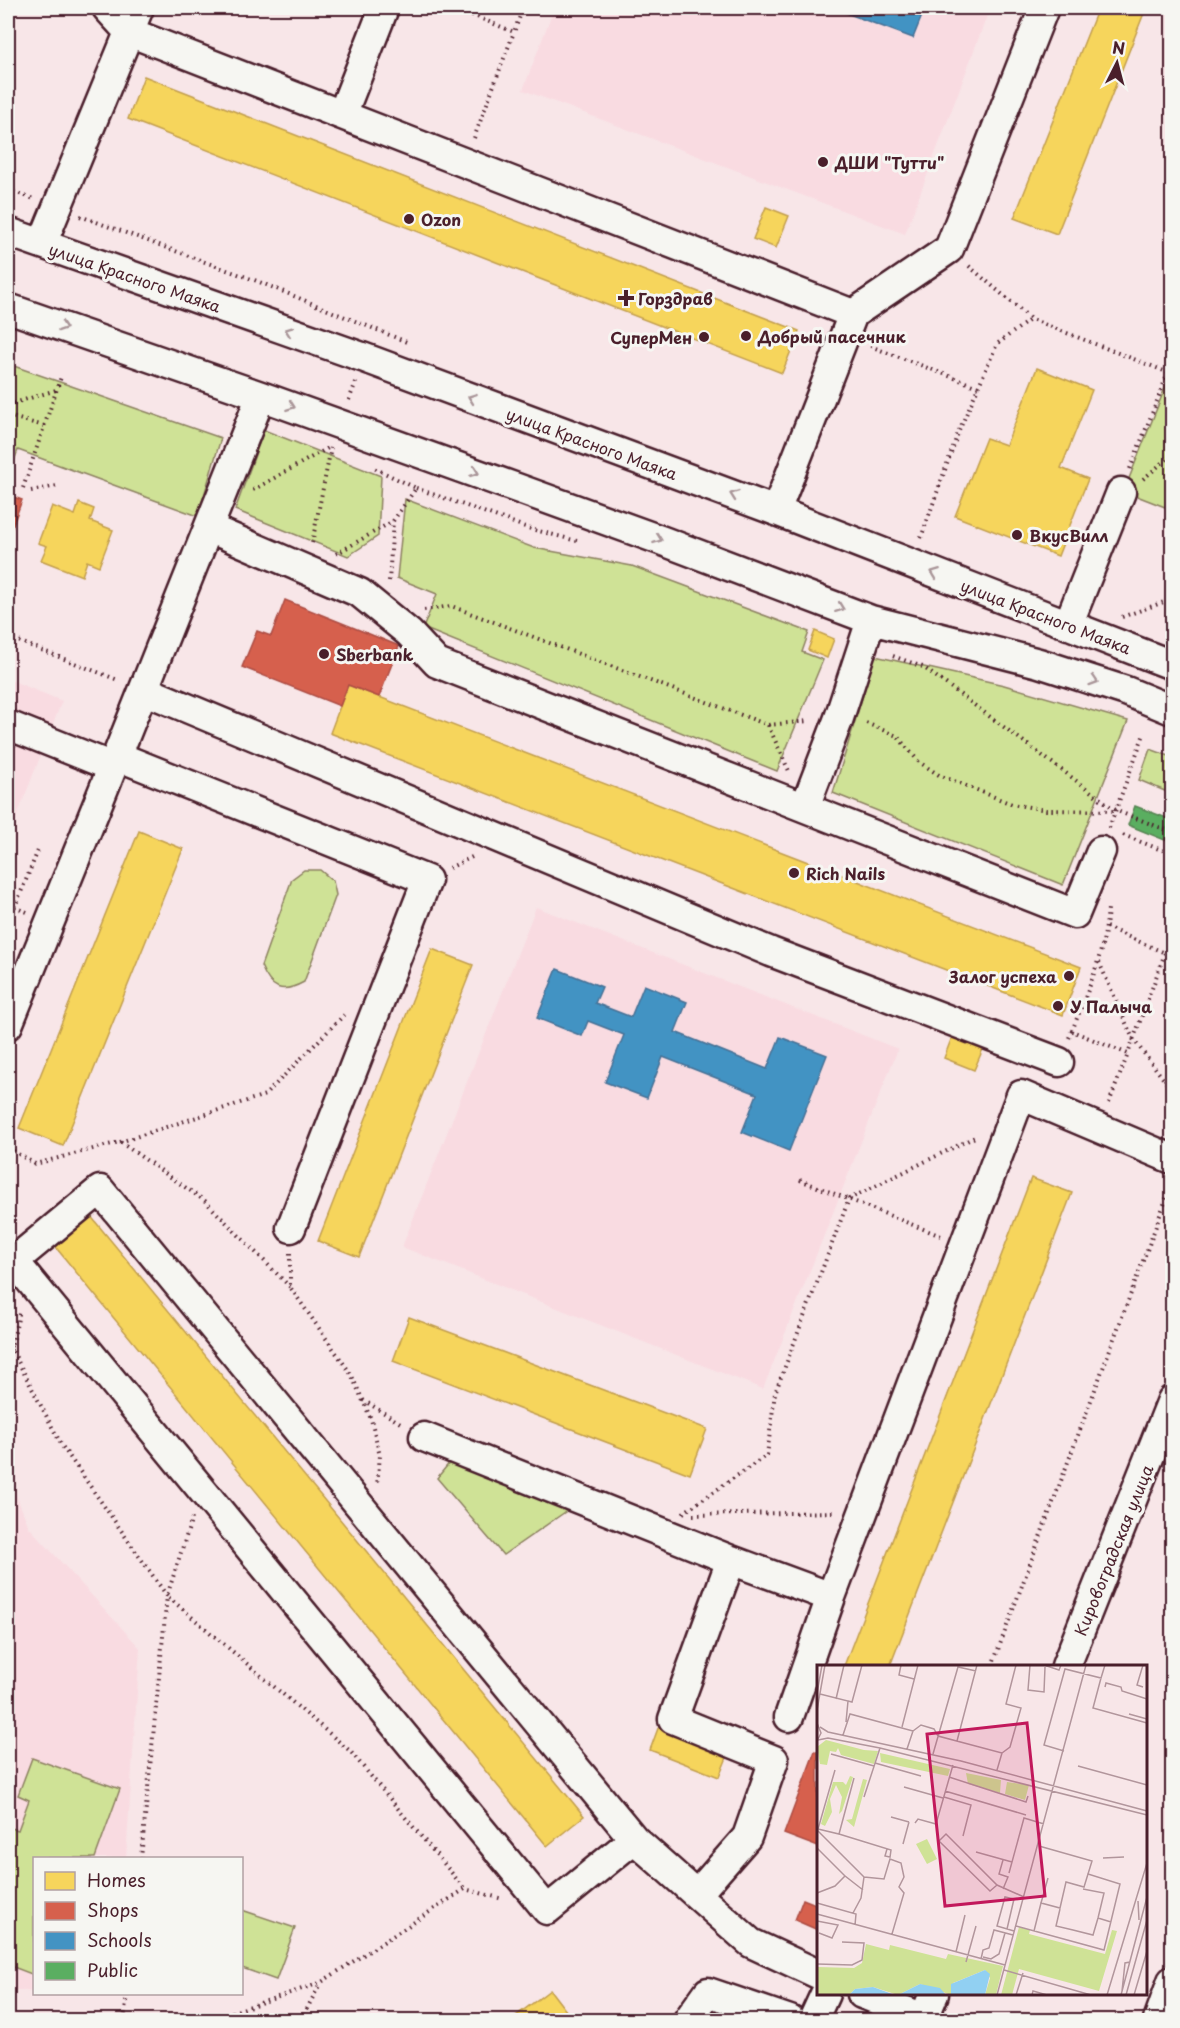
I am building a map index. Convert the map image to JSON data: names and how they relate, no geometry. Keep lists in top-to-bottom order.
{
  "streets": {
    "street": ["улица Красного Маяка", "Кировоградская улица"]
  },
  "places": {
    "other": [
      "ДШИ \"Тутти\"",
      "Ozon",
      "Добрый пасечник",
      "СуперМен",
      "ВкусВилл",
      "Sberbank",
      "Rich Nails",
      "Залог успеха",
      "У Палыча"
    ],
    "health": ["Горздрав"]
  },
  "legend": [
    "Homes",
    "Shops",
    "Schools",
    "Public"
  ],
  "north": "top"
}
